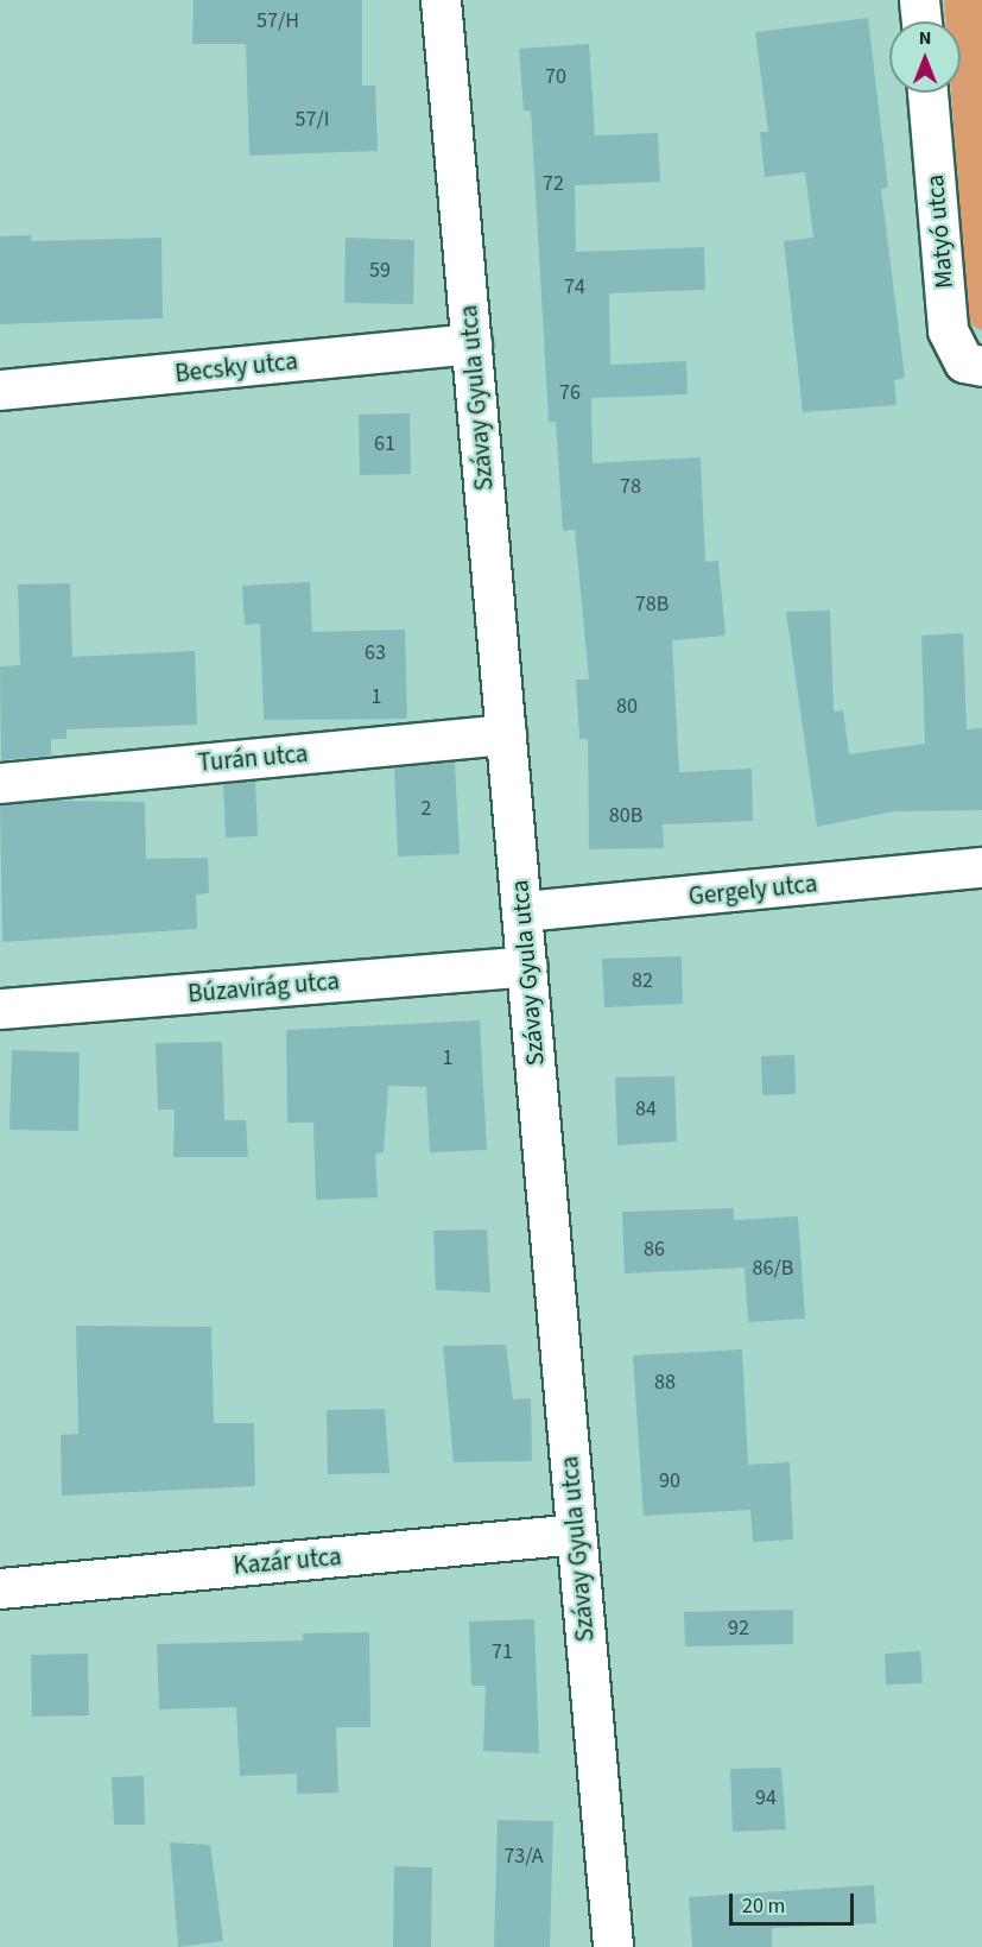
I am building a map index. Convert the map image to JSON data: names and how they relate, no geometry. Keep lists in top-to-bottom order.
{
  "streets": {
    "street": [
      "Matyó utca",
      "Becsky utca",
      "Szávay Gyula utca",
      "Turán utca",
      "Gergely utca",
      "Búzavirág utca",
      "Kazár utca"
    ]
  },
  "crossings": [
    ["Becsky utca", "Szávay Gyula utca"],
    ["Szávay Gyula utca", "Turán utca"],
    ["Szávay Gyula utca", "Gergely utca"],
    ["Szávay Gyula utca", "Búzavirág utca"],
    ["Szávay Gyula utca", "Kazár utca"]
  ],
  "house_numbers": [
    "57/H",
    "70",
    "57/I",
    "72",
    "59",
    "74",
    "76",
    "61",
    "78",
    "78B",
    "63",
    "1",
    "80",
    "2",
    "80B",
    "82",
    "1",
    "84",
    "86",
    "86/B",
    "88",
    "90",
    "92",
    "71",
    "94",
    "73/A"
  ],
  "scale_bar": "20 m",
  "north": "top"
}
